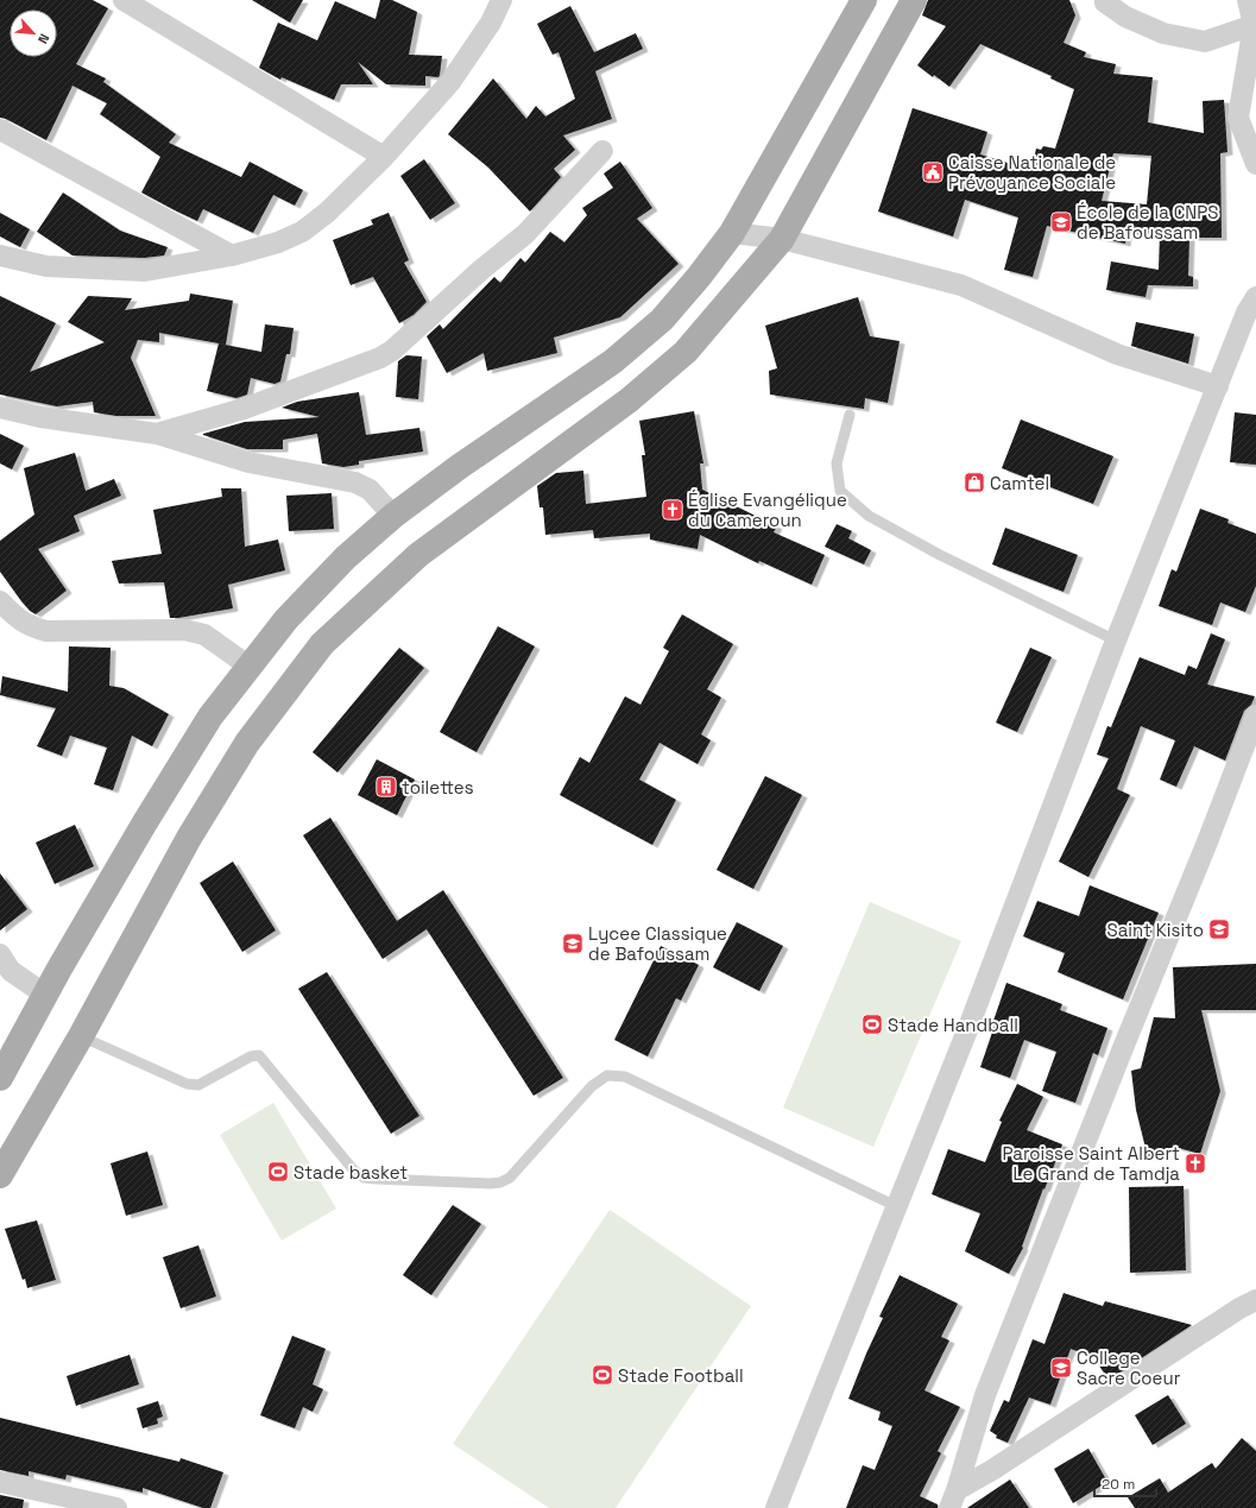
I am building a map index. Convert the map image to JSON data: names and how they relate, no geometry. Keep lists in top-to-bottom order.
{
  "places": {
    "public building": ["Caisse Nationale de Prévoyance Sociale"],
    "school or university": [
      "École de la CNPS de Bafoussam",
      "Saint Kisito",
      "Lycee Classique de Bafoussam",
      "College Sacre Coeur"
    ],
    "shop": ["Camtel"],
    "church": ["Église Evangélique du Cameroun", "Paroisse Saint Albert Le Grand de Tamdja"],
    "building": ["toilettes"],
    "sports": ["Stade Handball", "Stade basket", "Stade Football"]
  },
  "scale_bar": "20 m",
  "north": "bottom right"
}
